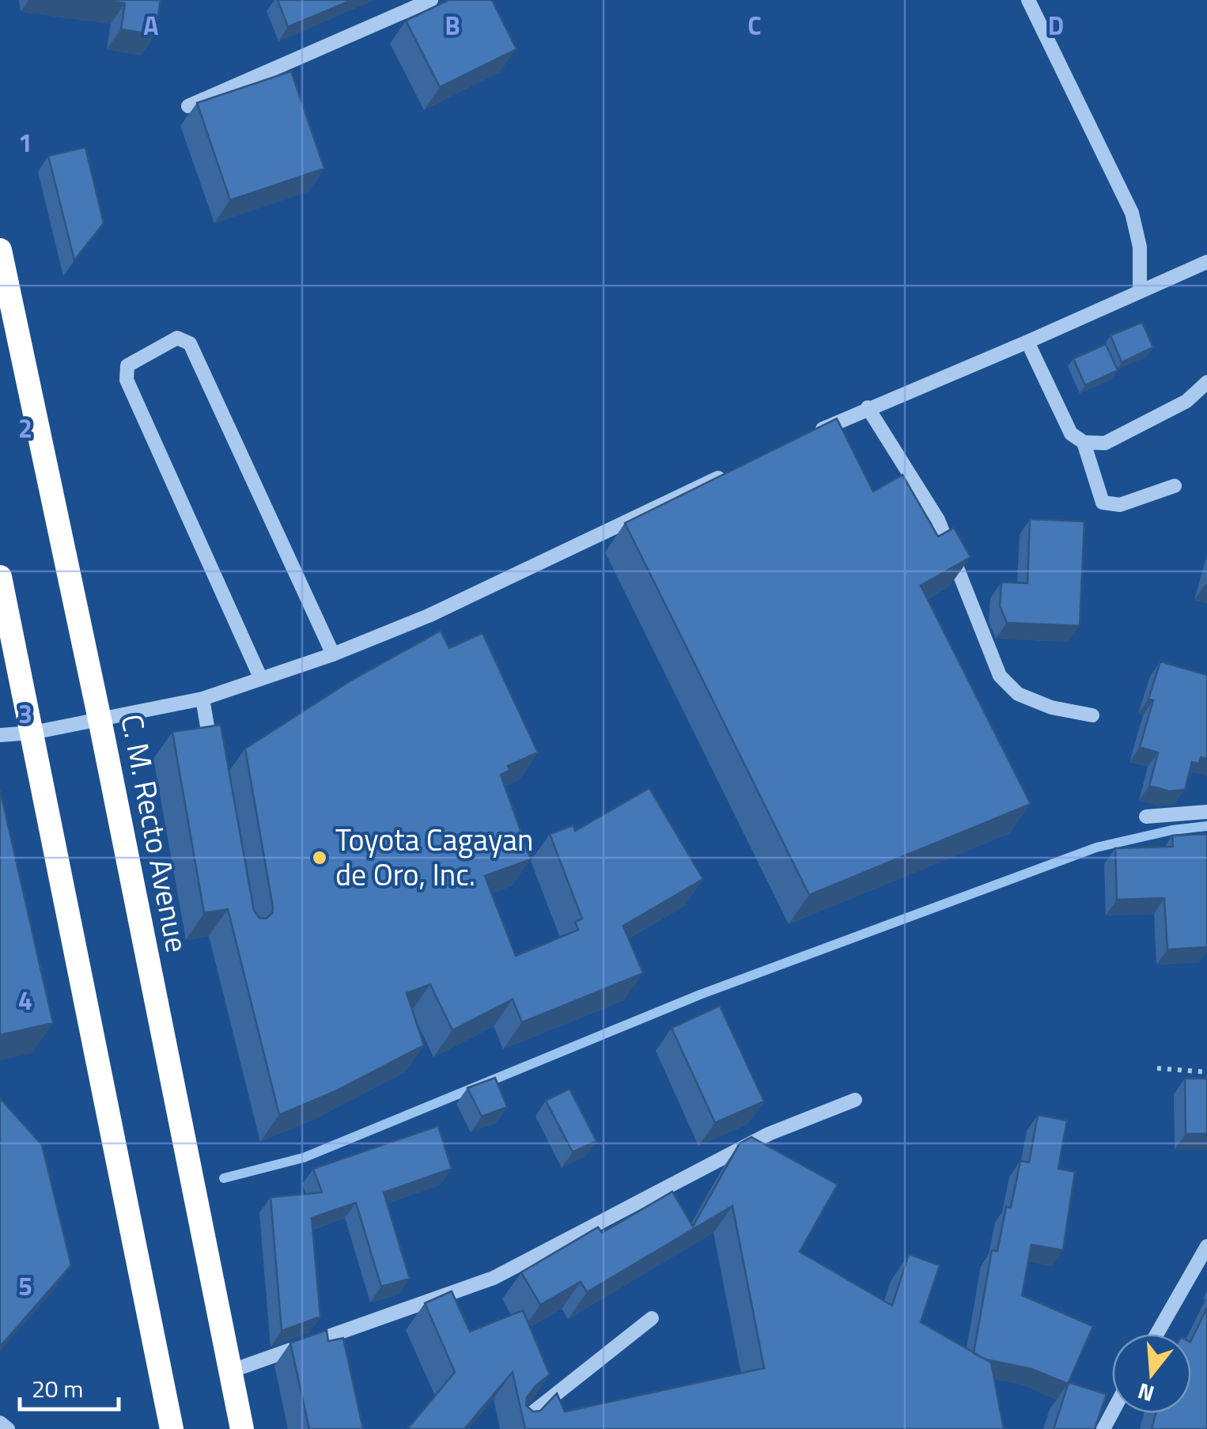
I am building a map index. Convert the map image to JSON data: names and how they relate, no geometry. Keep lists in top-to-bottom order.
{
  "streets": {
    "highway": ["C. M. Recto Avenue"]
  },
  "places": ["Toyota Cagayan de Oro, Inc."],
  "scale_bar": "20 m",
  "north": "bottom",
  "grid": {
    "columns": [
      "A",
      "B",
      "C",
      "D"
    ],
    "rows": [
      "1",
      "2",
      "3",
      "4",
      "5"
    ]
  }
}
